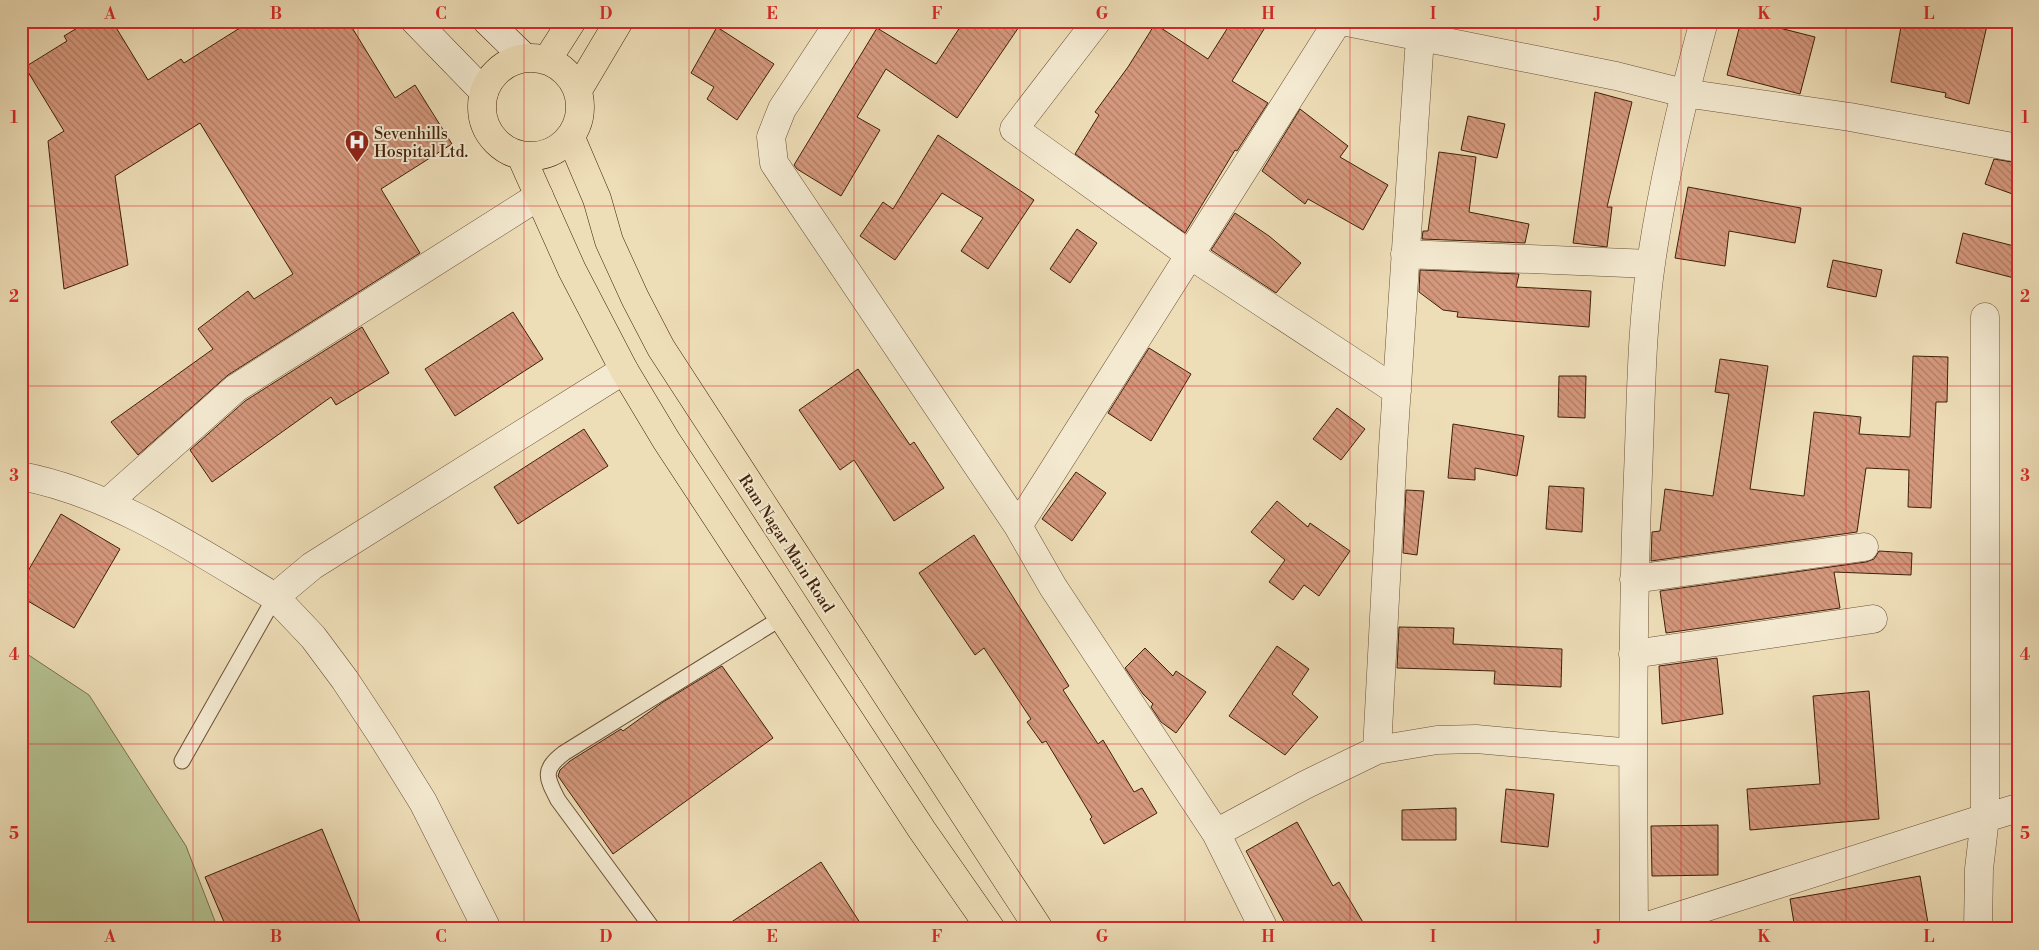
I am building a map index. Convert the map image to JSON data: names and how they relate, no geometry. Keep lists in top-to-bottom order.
{
  "streets": {
    "main road": ["Ram Nagar Main Road"]
  },
  "places": {
    "hospital": ["Sevenhills Hospital Ltd."]
  },
  "grid": {
    "columns": [
      "A",
      "B",
      "C",
      "D",
      "E",
      "F",
      "G",
      "H",
      "I",
      "J",
      "K",
      "L"
    ],
    "rows": [
      "1",
      "2",
      "3",
      "4",
      "5"
    ]
  }
}
